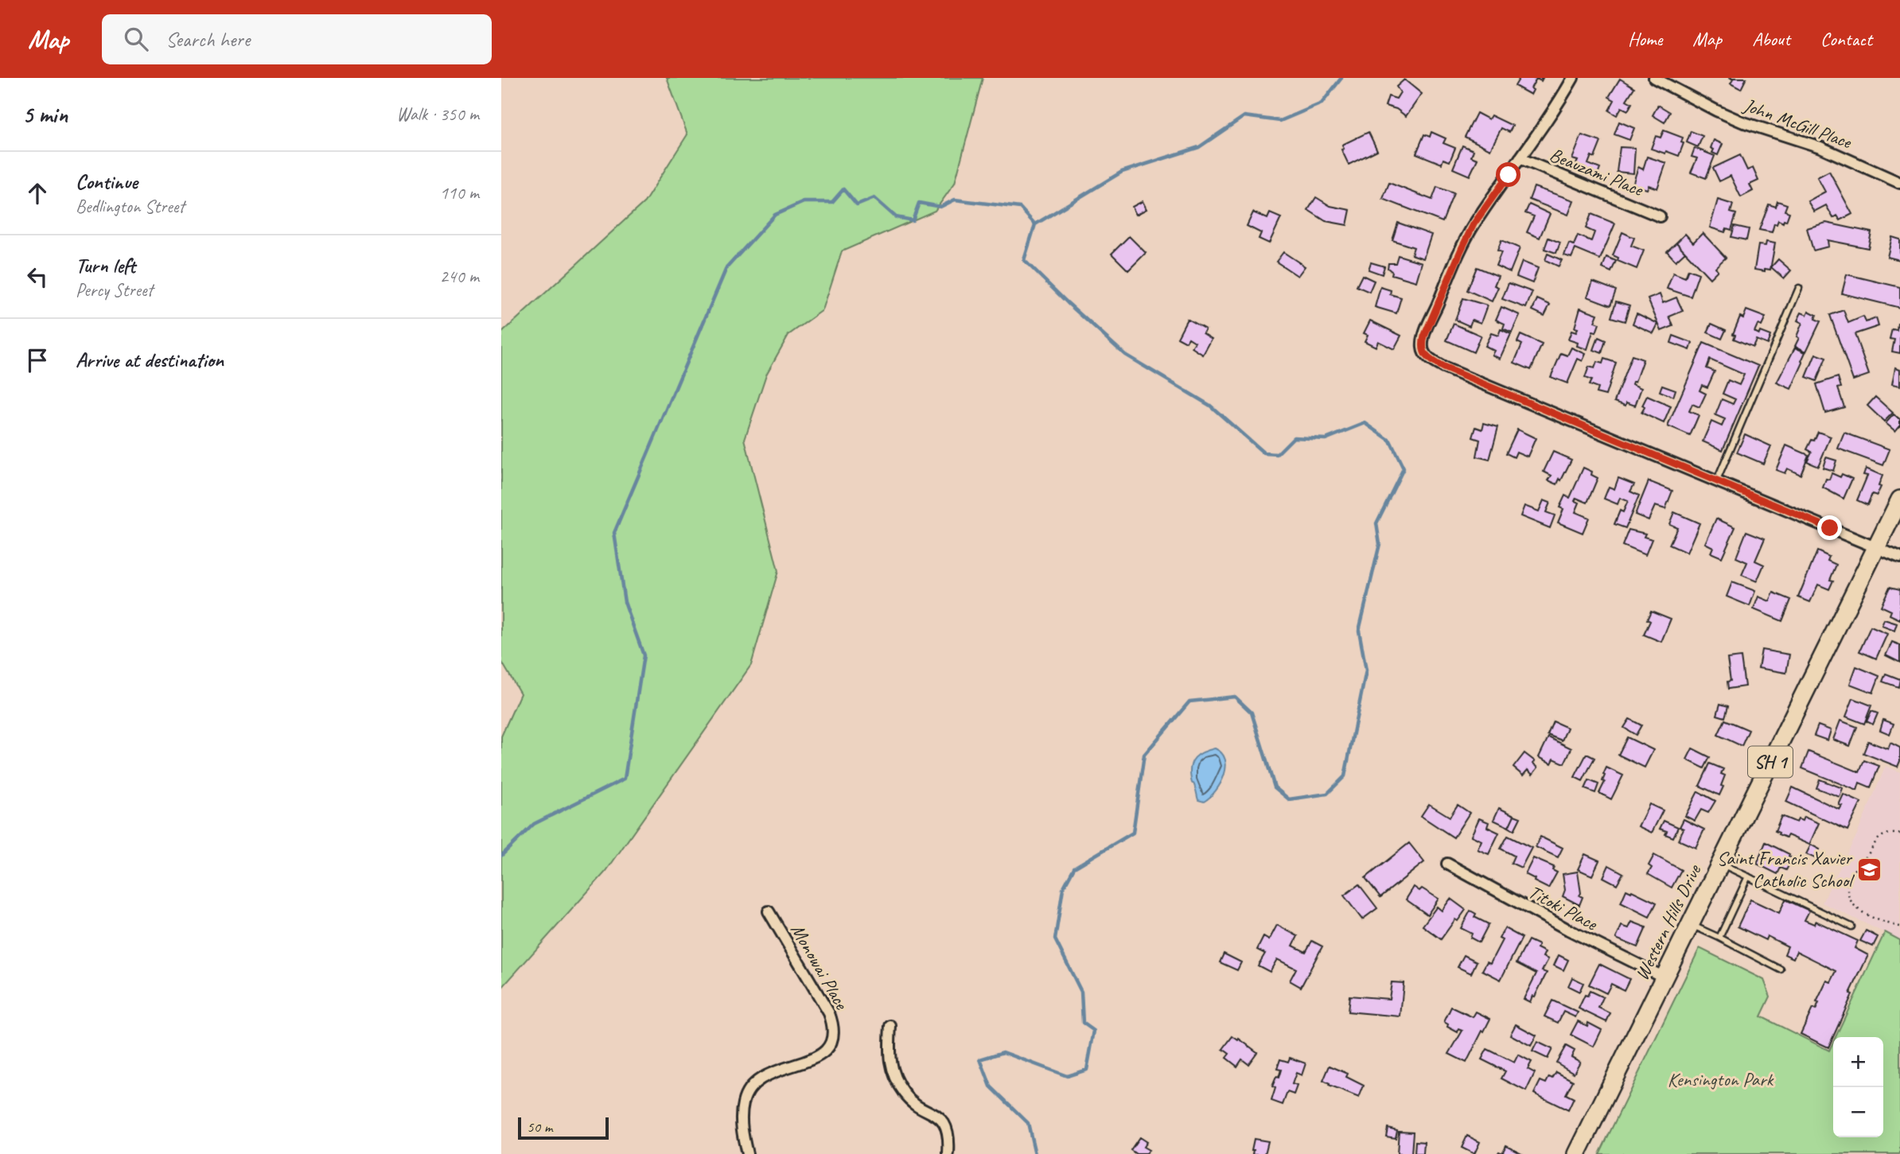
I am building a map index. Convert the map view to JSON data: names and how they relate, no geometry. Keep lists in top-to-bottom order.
{
  "streets": {
    "highway": ["SH 1", "Western Hills Drive"],
    "street": [
      "John McGill Place",
      "Beauzami Place",
      "Titoki Place",
      "Monowai Place"
    ]
  },
  "crossings": [
    ["Titoki Place", "Western Hills Drive"]
  ],
  "parks": ["Kensington Park"],
  "places": {
    "school or university": ["Saint Francis Xavier Catholic School"]
  },
  "scale_bar": "50 m",
  "page": {
    "header": "Map",
    "search": "Search here",
    "nav": [
      "Home",
      "Map",
      "About",
      "Contact"
    ],
    "heading": ["5 min", "Walk · 350 m"],
    "list": [
      ["Continue", "Bedlington Street", "110 m"],
      ["Turn left", "Percy Street", "240 m"],
      "Arrive at destination"
    ],
    "map_buttons": ["+", "−"],
    "scale": "50 m"
  }
}
